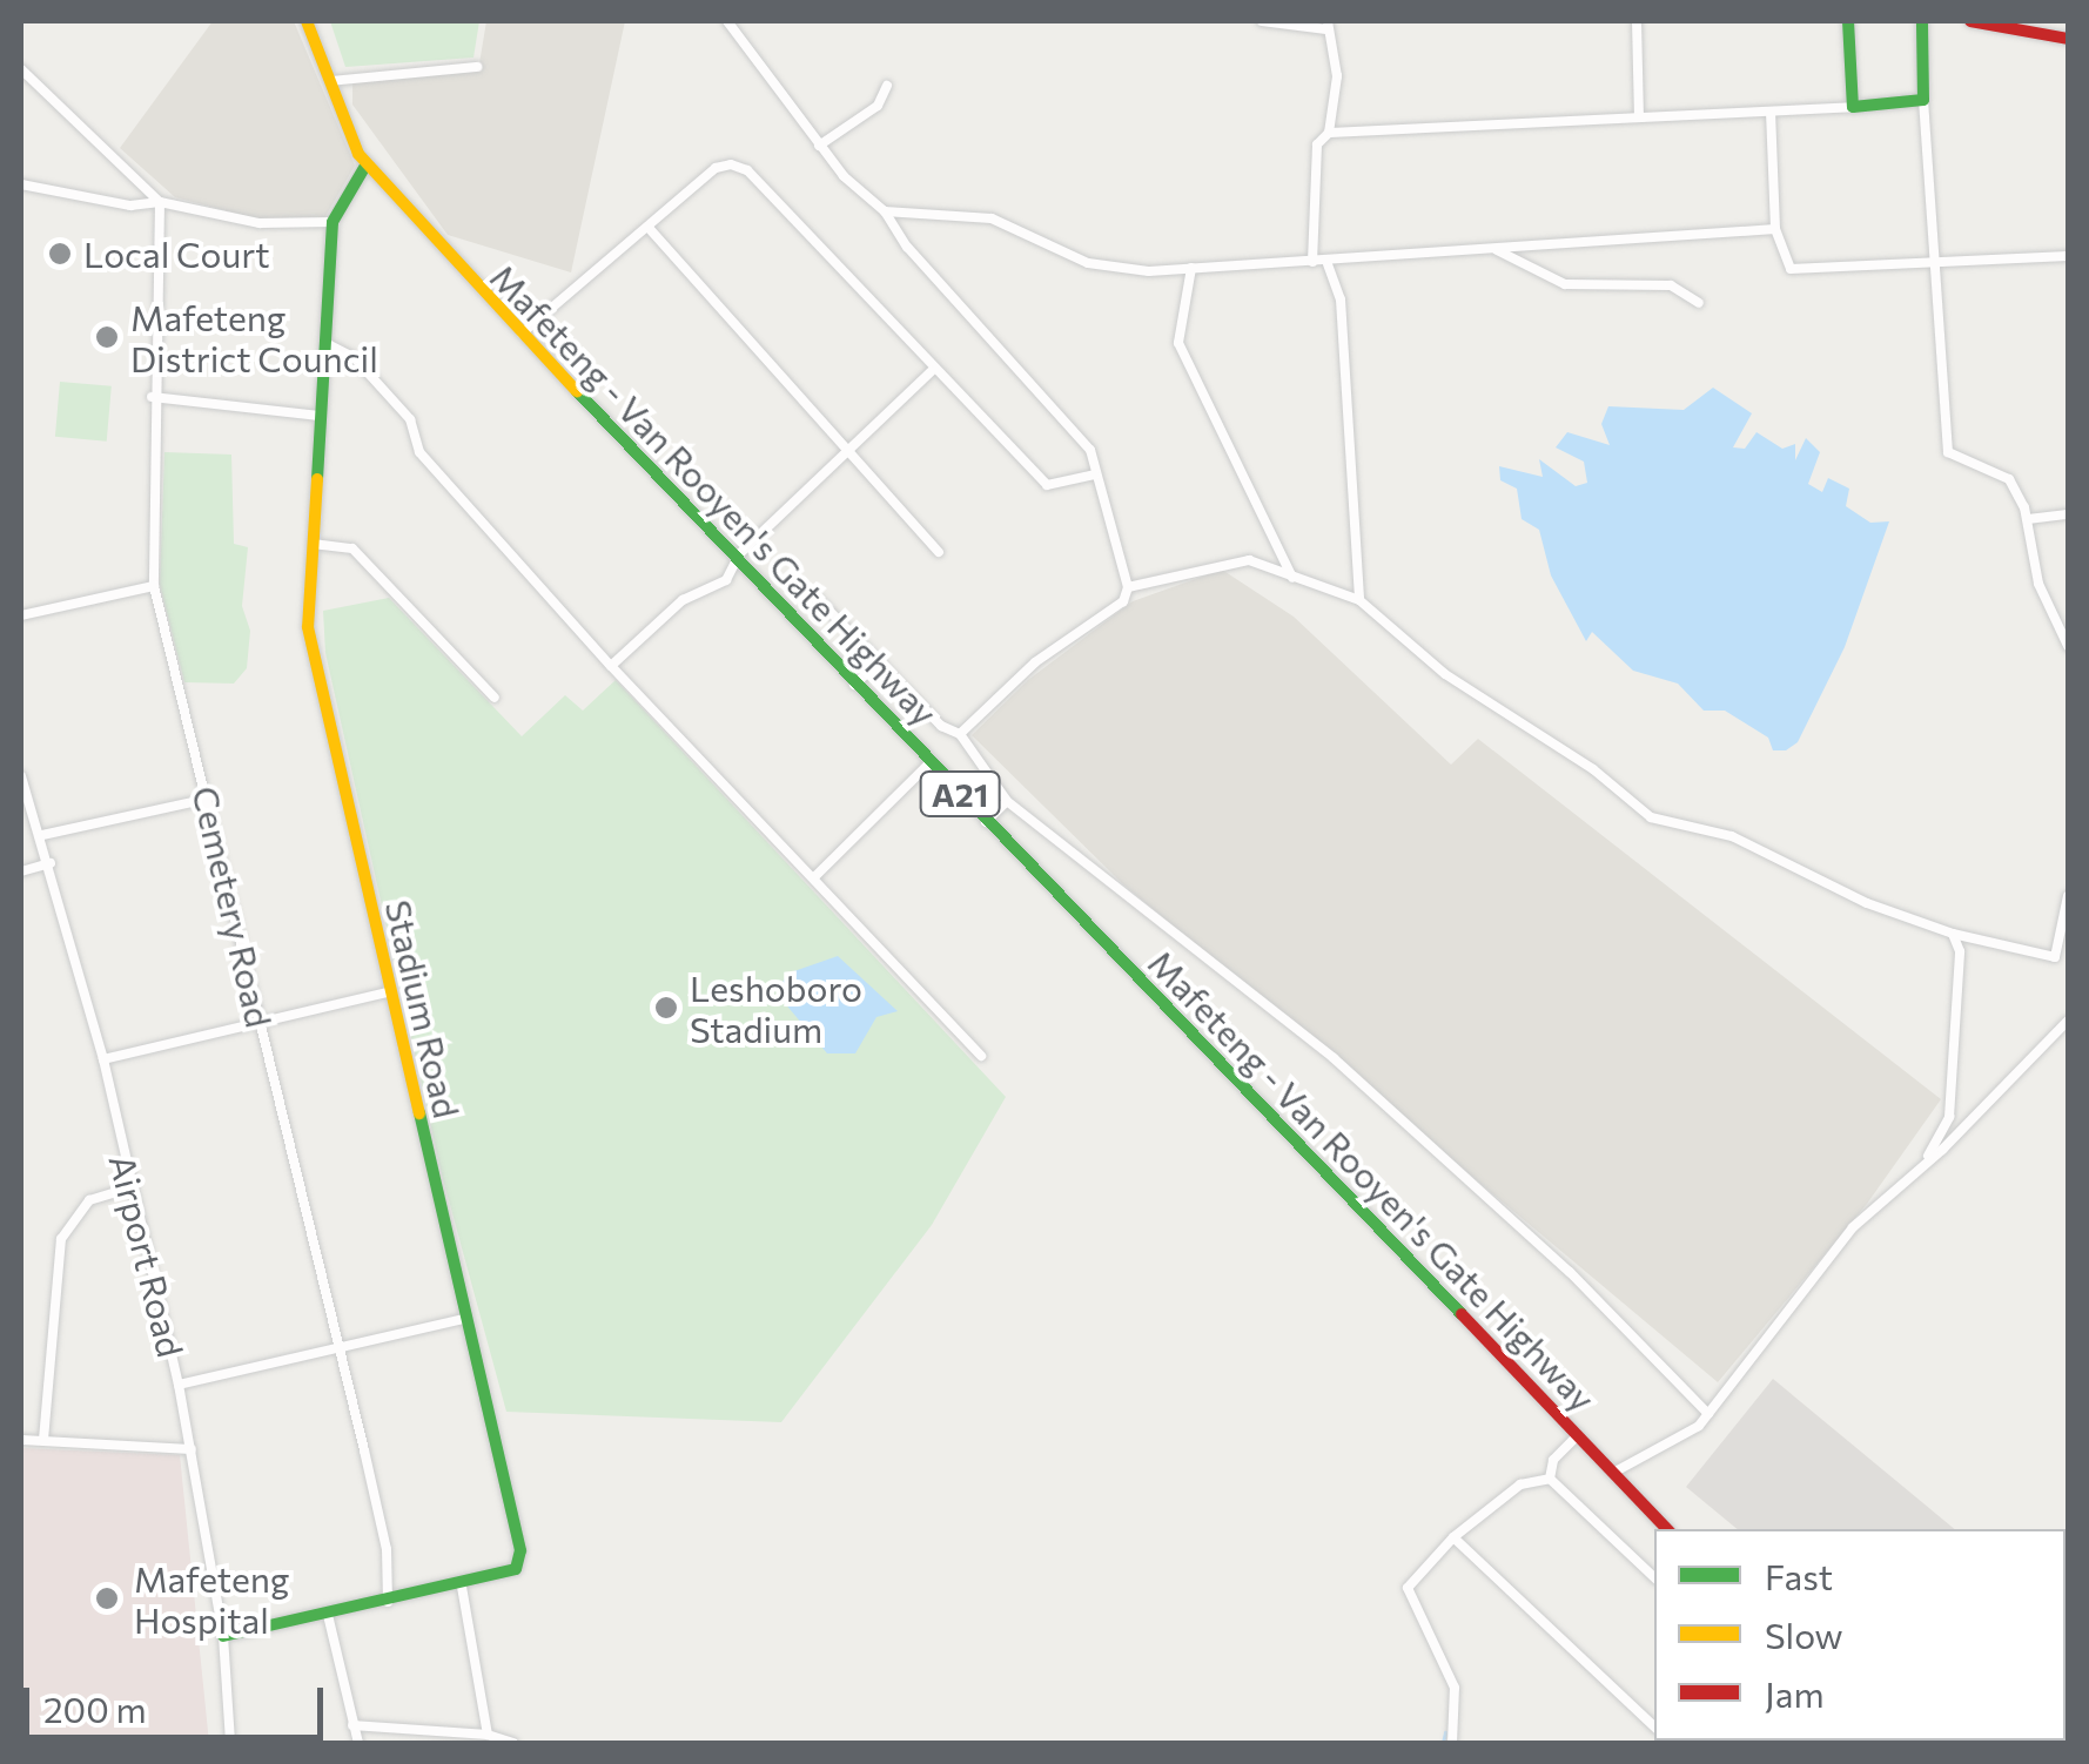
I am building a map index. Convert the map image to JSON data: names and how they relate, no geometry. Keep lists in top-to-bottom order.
{
  "streets": {
    "street": [
      "Mafeteng - Van Rooyen's Gate Highway",
      "A21",
      "Cemetery Road",
      "Stadium Road",
      "Airport Road"
    ]
  },
  "crossings": [
    ["Mafeteng - Van Rooyen's Gate Highway", "Stadium Road"],
    ["Cemetery Road", "Stadium Road"],
    ["Stadium Road", "Airport Road"]
  ],
  "places": [
    "Local Court",
    "Mafeteng District Council",
    "Leshoboro Stadium",
    "Mafeteng Hospital"
  ],
  "legend": ["Fast", "Slow", "Jam"],
  "scale_bar": "200 m"
}
